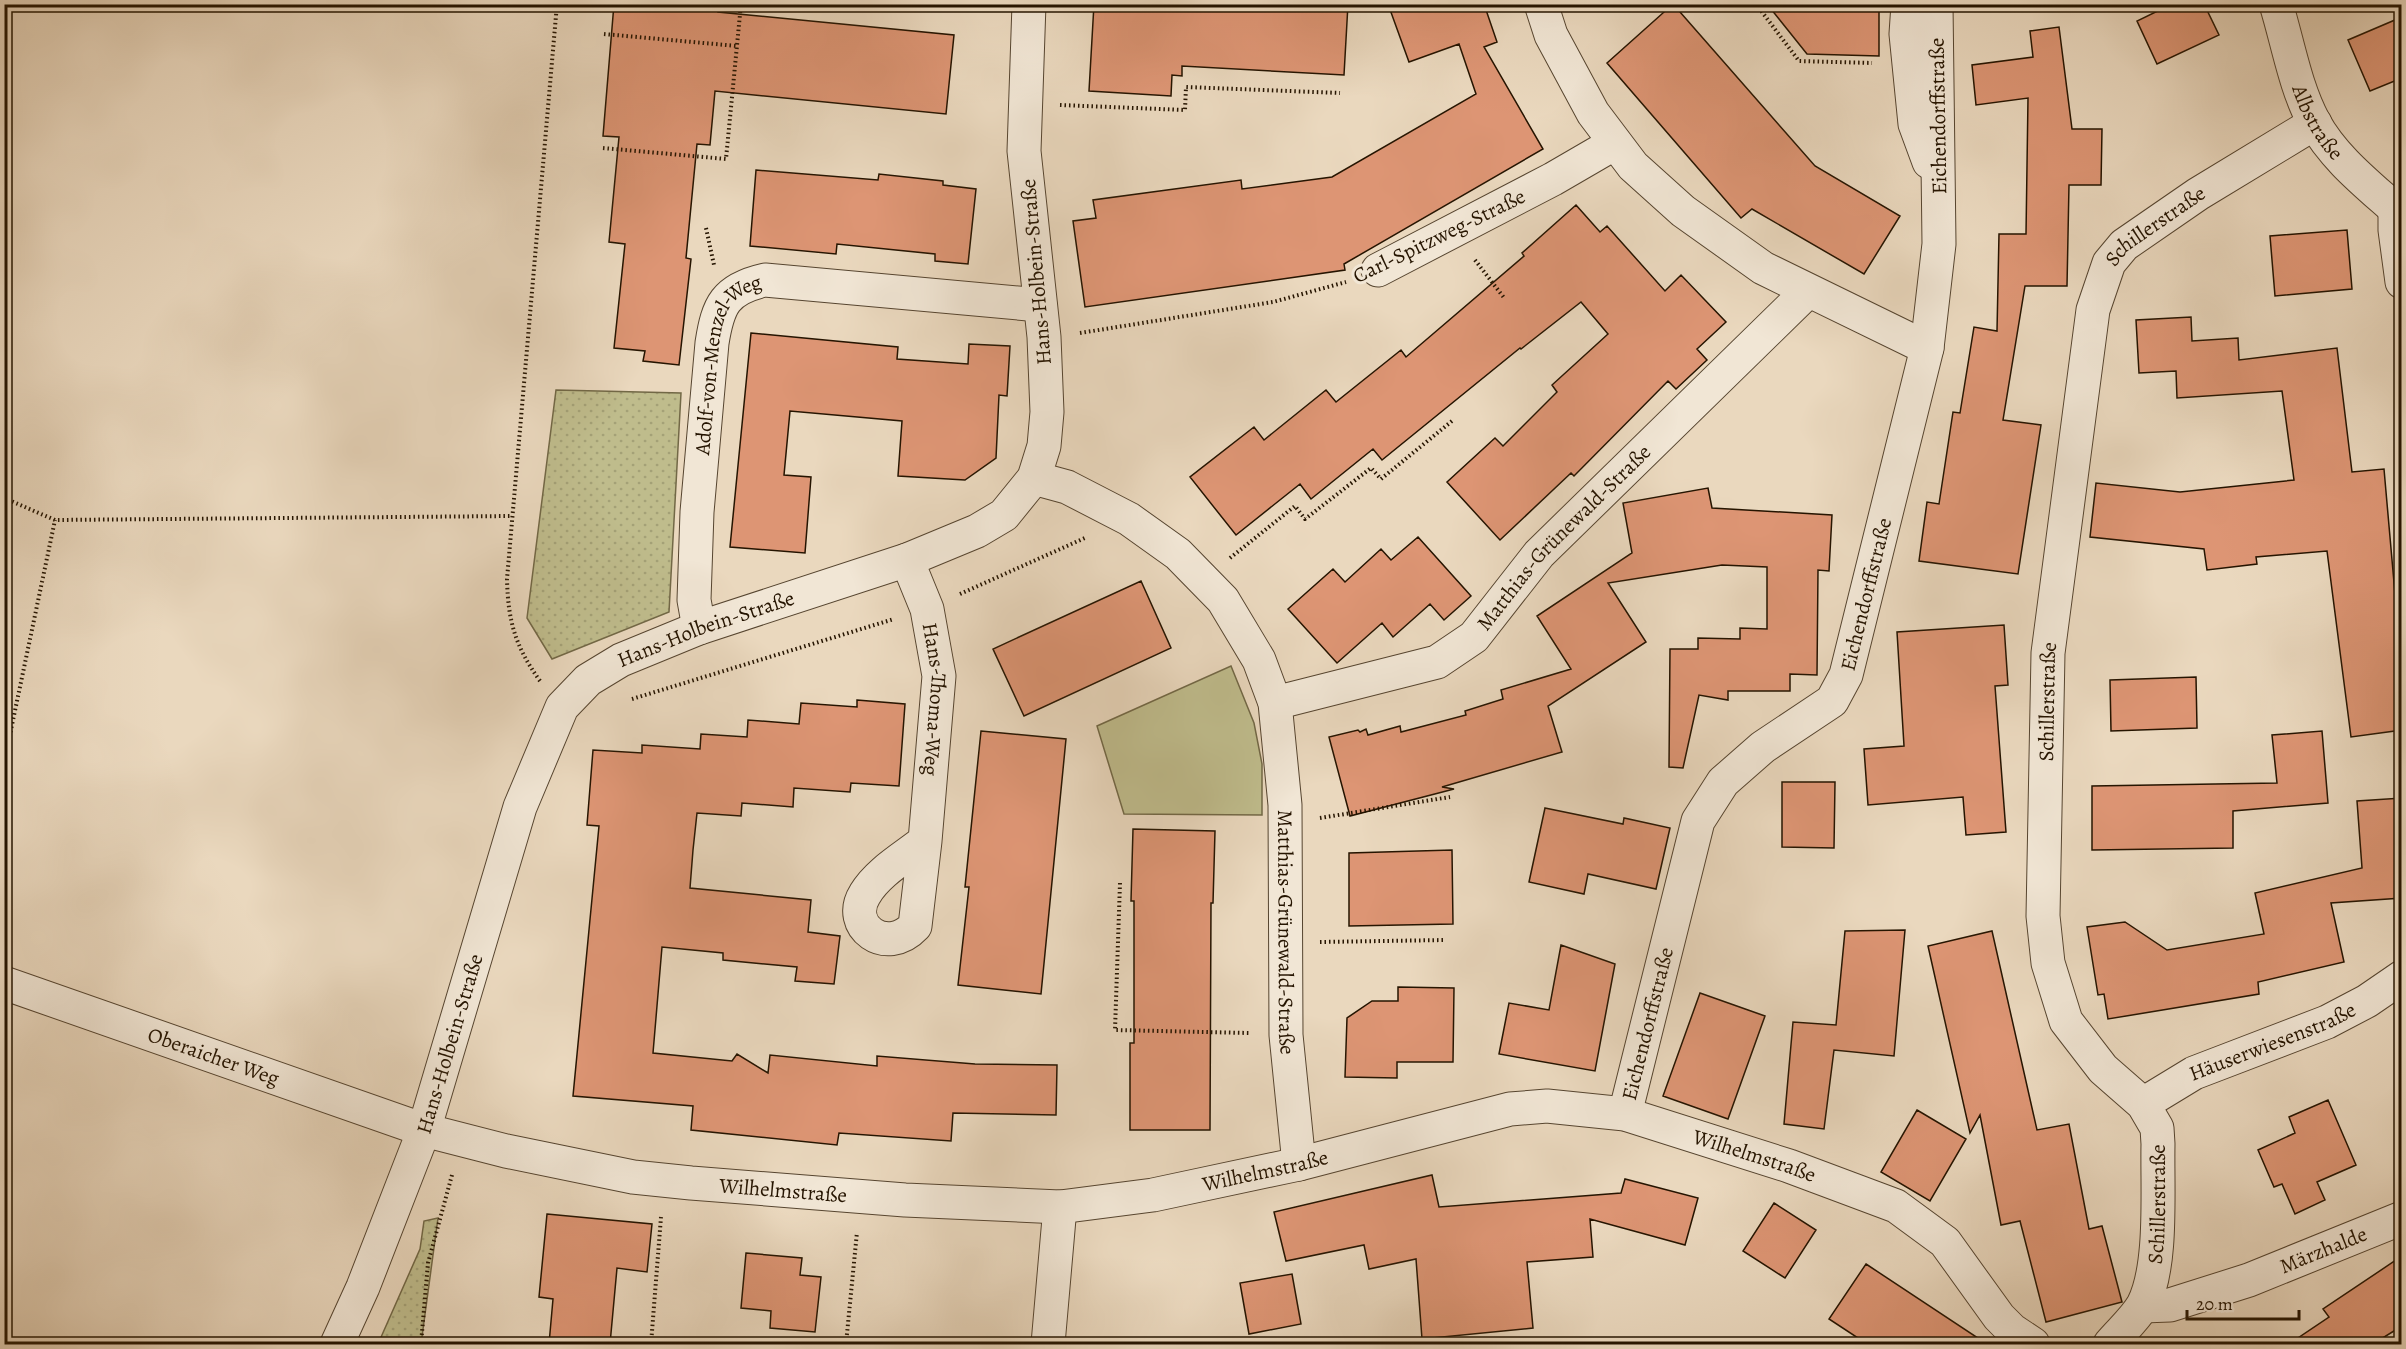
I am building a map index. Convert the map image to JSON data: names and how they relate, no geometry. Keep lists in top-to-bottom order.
{
  "streets": {
    "street": [
      "Eichendorffstraße",
      "Albstraße",
      "Schillerstraße",
      "Carl-Spitzweg-Straße",
      "Hans-Holbein-Straße",
      "Adolf-von-Menzel-Weg",
      "Matthias-Grünewald-Straße",
      "Hans-Thoma-Weg",
      "Häuserwiesenstraße",
      "Oberaicher Weg",
      "Wilhelmstraße",
      "Märzhalde"
    ]
  },
  "crossings": [
    ["Eichendorffstraße", "Wilhelmstraße"],
    ["Albstraße", "Schillerstraße"],
    ["Schillerstraße", "Häuserwiesenstraße"],
    ["Schillerstraße", "Märzhalde"],
    ["Hans-Holbein-Straße", "Adolf-von-Menzel-Weg"],
    ["Hans-Holbein-Straße", "Matthias-Grünewald-Straße"],
    ["Hans-Holbein-Straße", "Hans-Thoma-Weg"],
    ["Hans-Holbein-Straße", "Oberaicher Weg"],
    ["Hans-Holbein-Straße", "Wilhelmstraße"],
    ["Matthias-Grünewald-Straße", "Wilhelmstraße"],
    ["Oberaicher Weg", "Wilhelmstraße"]
  ],
  "scale_bar": "20 m"
}
